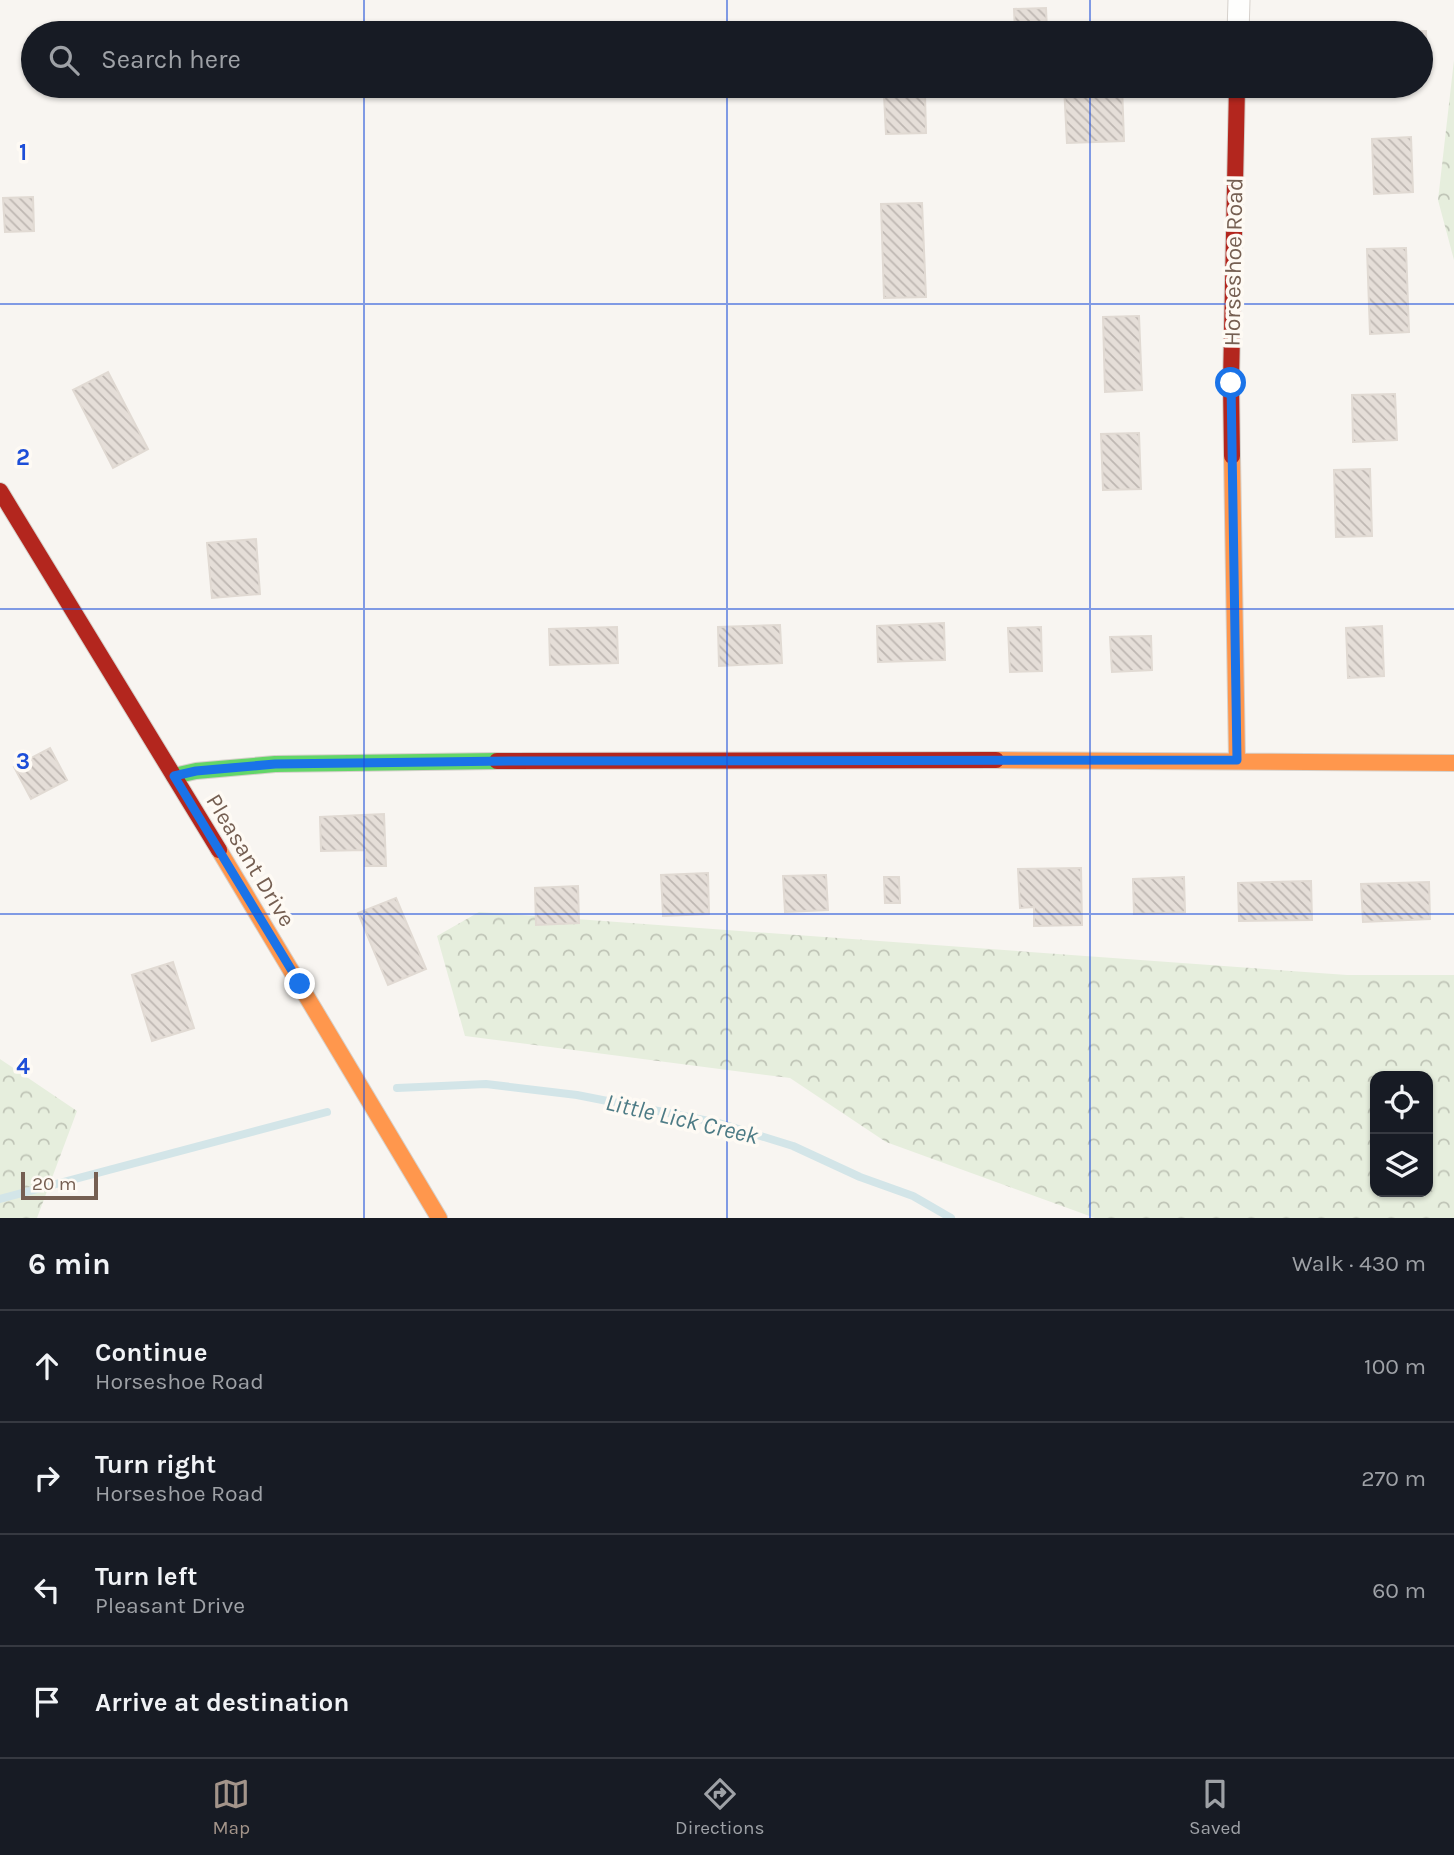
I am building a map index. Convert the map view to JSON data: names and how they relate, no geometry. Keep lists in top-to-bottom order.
{
  "streets": {
    "street": ["Horseshoe Road", "Pleasant Drive"]
  },
  "water": ["Little Lick Creek"],
  "scale_bar": "20 m",
  "page": {
    "search": "Search here",
    "scale": "20 m",
    "heading": ["6 min", "Walk · 430 m"],
    "list": [
      ["Continue", "Horseshoe Road", "100 m"],
      ["Turn right", "Horseshoe Road", "270 m"],
      ["Turn left", "Pleasant Drive", "60 m"],
      "Arrive at destination"
    ],
    "nav": ["Map", "Directions", "Saved"]
  },
  "grid": {
    "rows": [
      "1",
      "2",
      "3",
      "4"
    ]
  }
}
